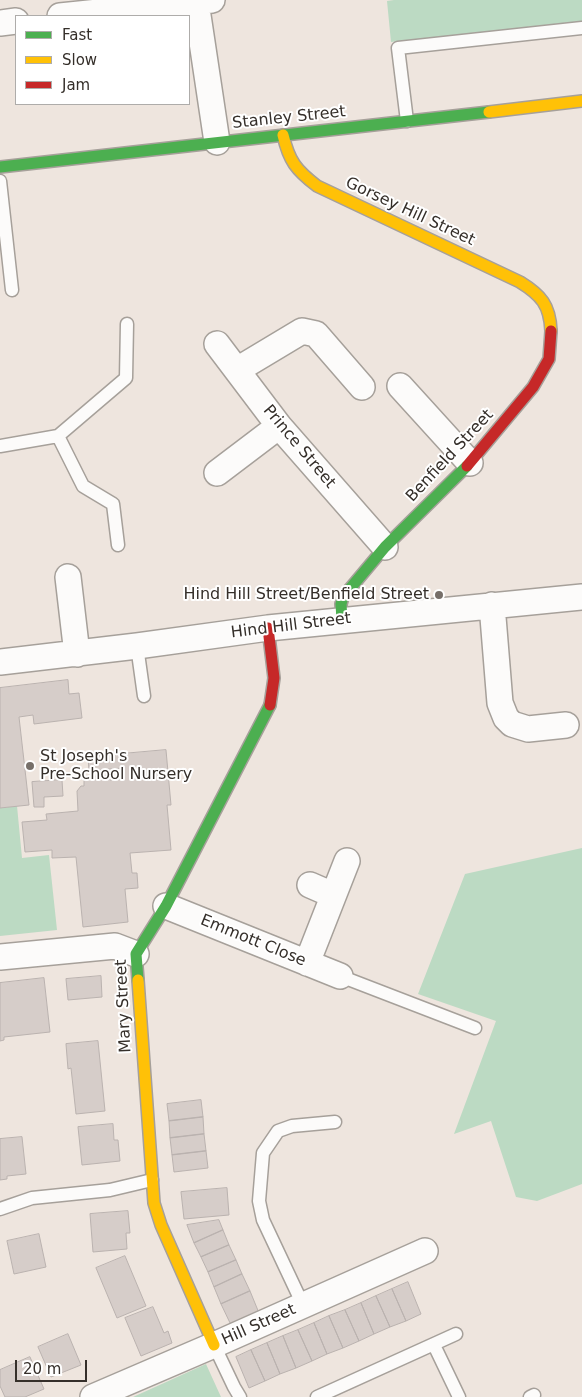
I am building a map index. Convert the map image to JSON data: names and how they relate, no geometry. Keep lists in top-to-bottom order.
{
  "streets": {
    "street": [
      "Stanley Street",
      "Gorsey Hill Street",
      "Prince Street",
      "Benfield Street",
      "Hind Hill Street",
      "Emmott Close",
      "Mary Street",
      "Hill Street"
    ]
  },
  "crossings": [
    ["Stanley Street", "Gorsey Hill Street"],
    ["Gorsey Hill Street", "Benfield Street"],
    ["Prince Street", "Benfield Street"],
    ["Benfield Street", "Hind Hill Street"],
    ["Hind Hill Street", "Mary Street"],
    ["Emmott Close", "Mary Street"],
    ["Mary Street", "Hill Street"]
  ],
  "places": ["Hind Hill Street/Benfield Street", "St Joseph's Pre-School Nursery"],
  "legend": ["Fast", "Slow", "Jam"],
  "scale_bar": "20 m"
}
